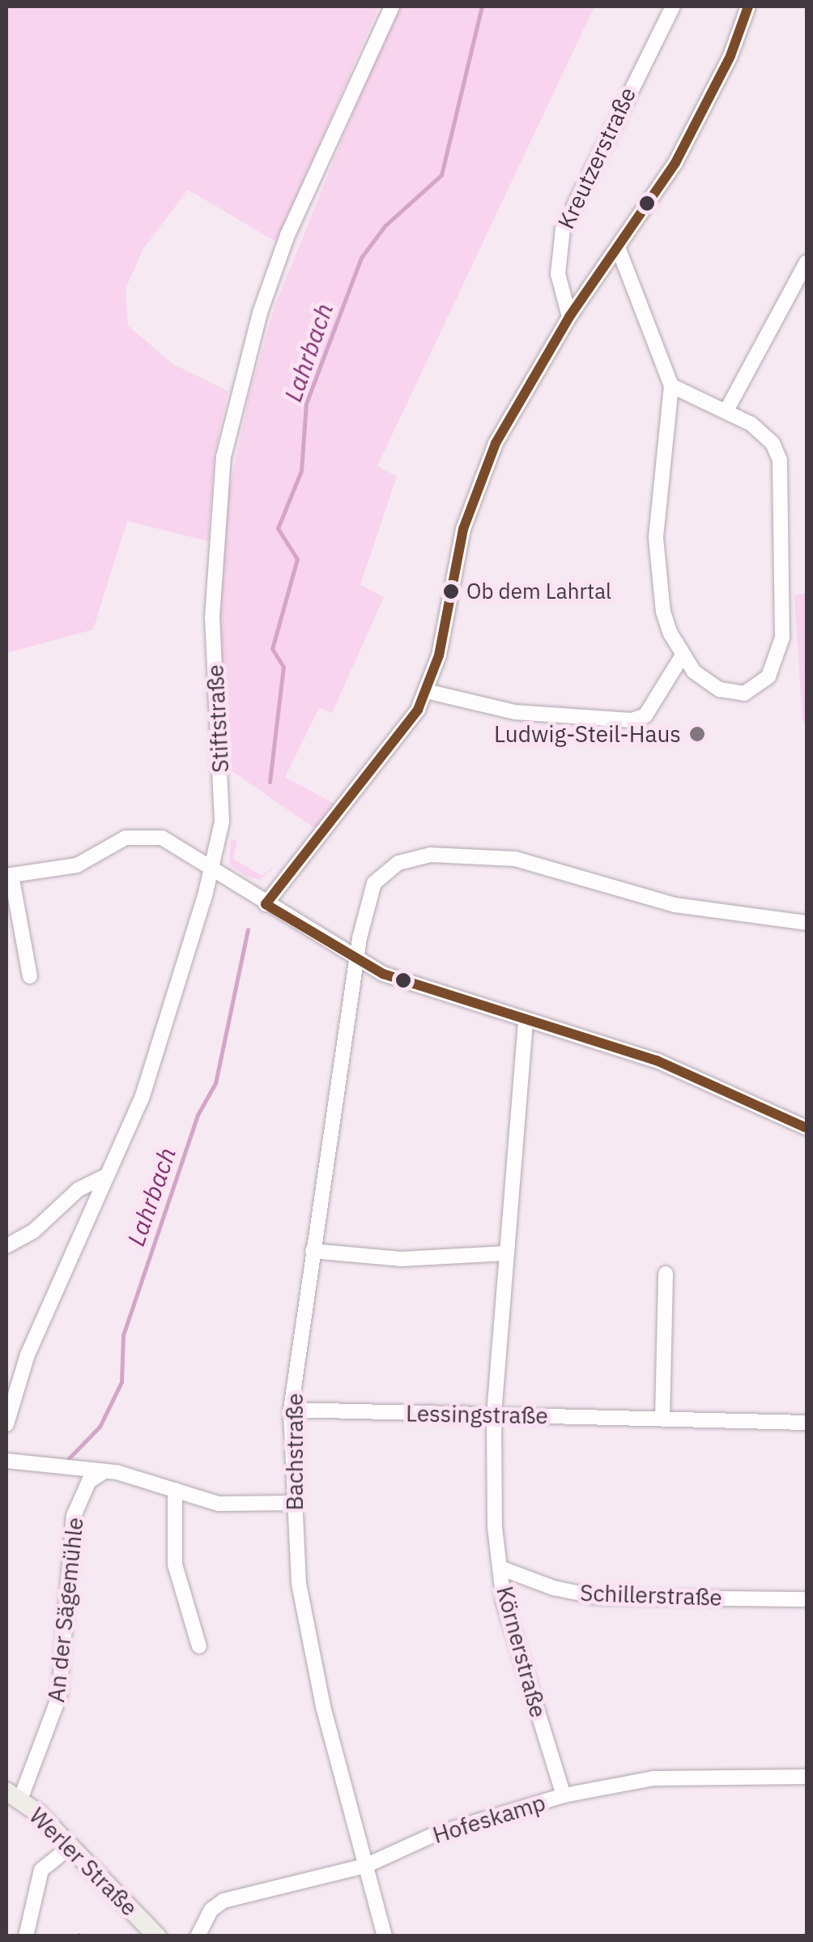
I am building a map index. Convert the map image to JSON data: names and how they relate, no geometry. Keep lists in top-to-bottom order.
{
  "streets": {
    "main road": ["Werler Straße"],
    "street": [
      "Kreutzerstraße",
      "Stiftstraße",
      "Lessingstraße",
      "Bachstraße",
      "Schillerstraße",
      "An der Sägemühle",
      "Körnerstraße",
      "Hofeskamp"
    ]
  },
  "crossings": [
    ["Lessingstraße", "Bachstraße"],
    ["Lessingstraße", "Körnerstraße"],
    ["Bachstraße", "Hofeskamp"],
    ["Schillerstraße", "Körnerstraße"],
    ["An der Sägemühle", "Werler Straße"],
    ["Körnerstraße", "Hofeskamp"]
  ],
  "water": ["Lahrbach"],
  "places": ["Ob dem Lahrtal", "Ludwig-Steil-Haus"]
}
